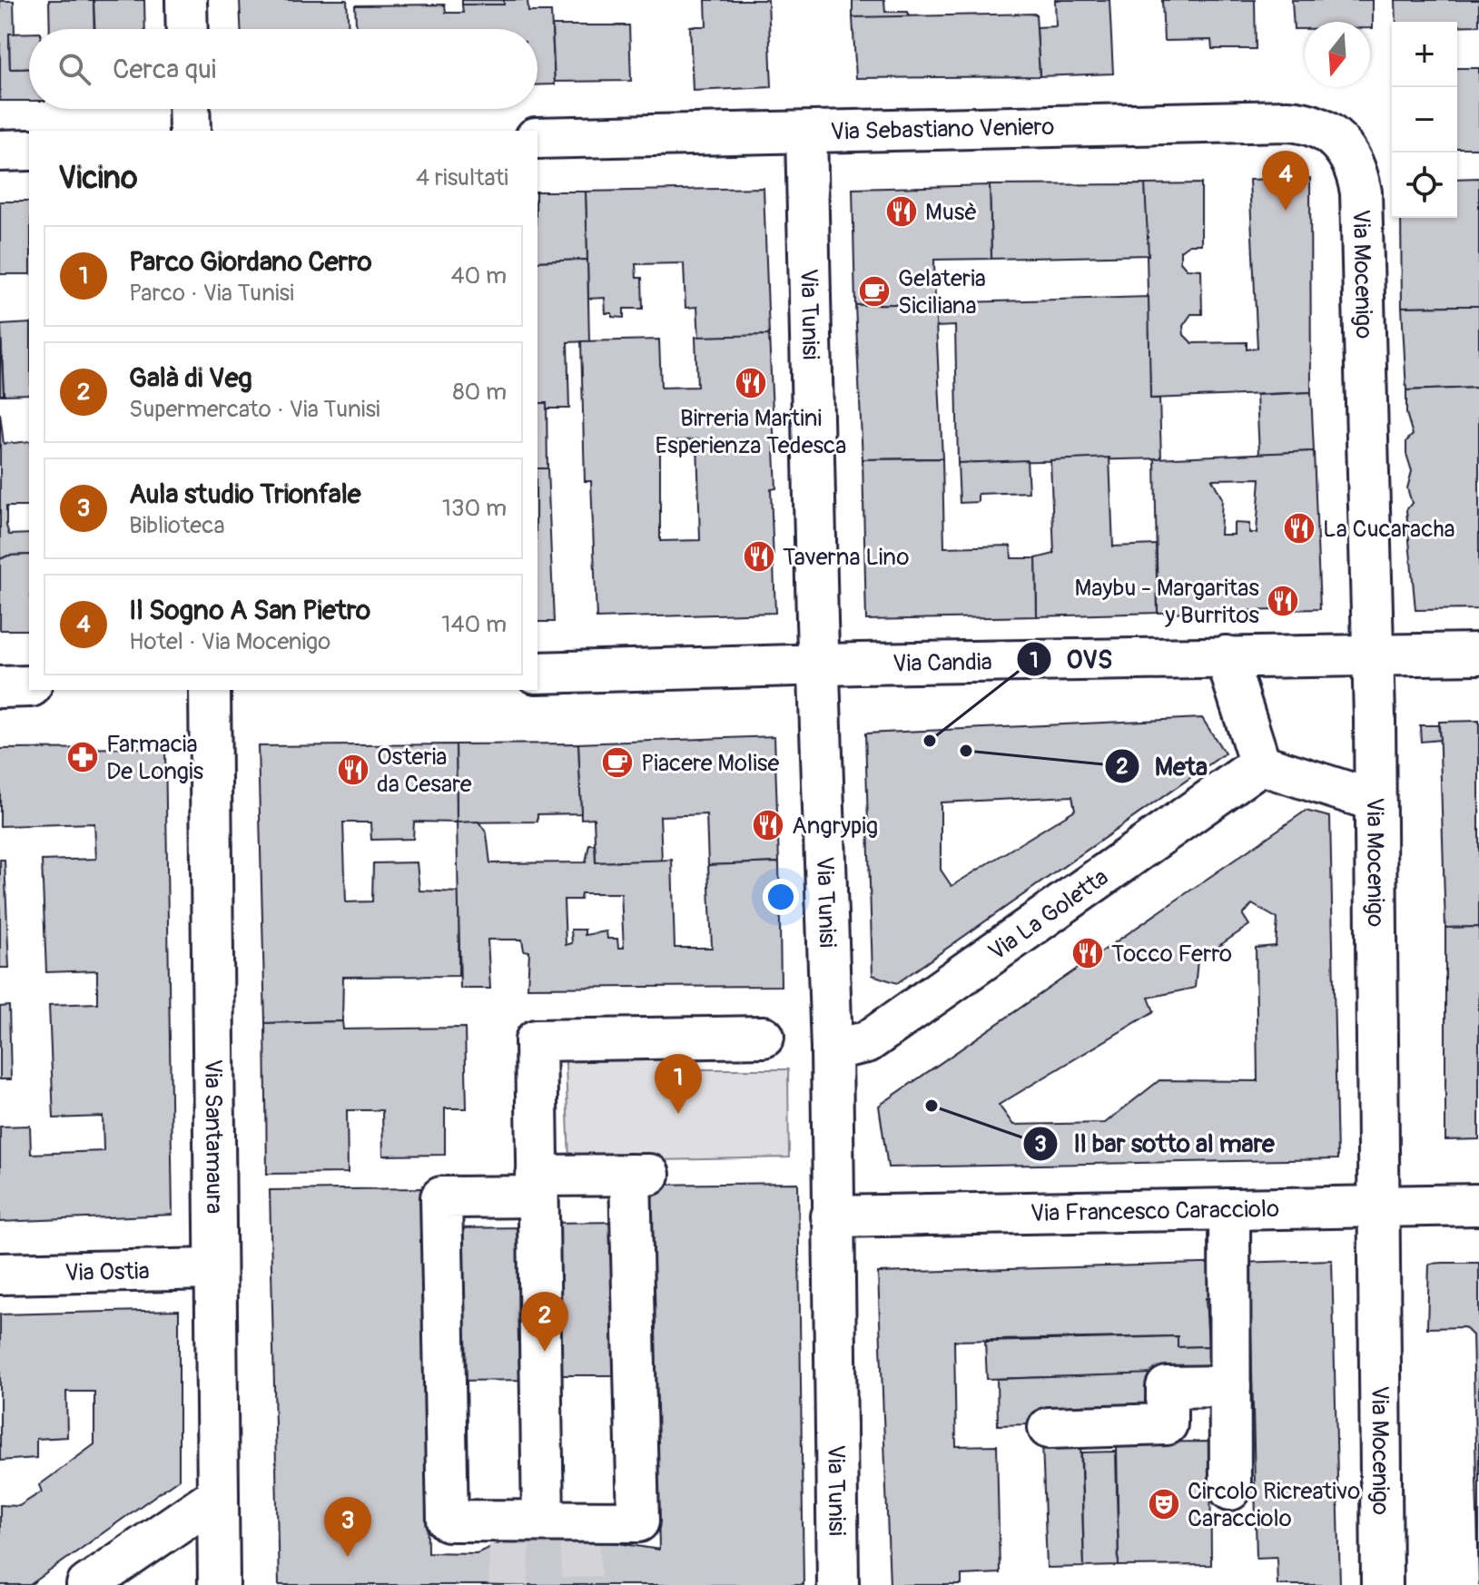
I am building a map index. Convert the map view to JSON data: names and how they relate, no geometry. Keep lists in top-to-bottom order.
{
  "streets": {
    "street": [
      "Via Sebastiano Veniero",
      "Via Mocenigo",
      "Via Tunisi",
      "Via Candia",
      "Via La Goletta",
      "Via Santamaura",
      "Via Francesco Caracciolo",
      "Via Ostia"
    ]
  },
  "crossings": [
    ["Via Sebastiano Veniero", "Via Mocenigo"],
    ["Via Sebastiano Veniero", "Via Tunisi"],
    ["Via Mocenigo", "Via Candia"],
    ["Via Mocenigo", "Via Francesco Caracciolo"],
    ["Via Tunisi", "Via Candia"],
    ["Via Tunisi", "Via La Goletta"],
    ["Via Tunisi", "Via Francesco Caracciolo"],
    ["Via Santamaura", "Via Ostia"]
  ],
  "places": {
    "restaurant": [
      "Musè",
      "Birreria Martini Esperienza Tedesca",
      "La Cucaracha",
      "Taverna Lino",
      "Maybu - Margaritas y Burritos",
      "Osteria da Cesare",
      "Angrypig",
      "Tocco Ferro"
    ],
    "cafe": ["Gelateria Siciliana", "Piacere Molise"],
    "other": ["OVS", "Meta", "Il bar sotto al mare"],
    "pharmacy": ["Farmacia De Longis"],
    "theatre": ["Circolo Ricreativo Caracciolo"]
  },
  "north": "bottom",
  "page": {
    "map_buttons": ["+", "−"],
    "search": "Cerca qui",
    "heading": ["Vicino", "4 risultati"],
    "pins": [
      "4",
      "1",
      "2",
      "3"
    ],
    "list": [
      {
        "mark": "1",
        "name": "Parco Giordano Cerro",
        "note": "Parco · Via Tunisi",
        "value": "40 m"
      },
      {
        "mark": "2",
        "name": "Galà di Veg",
        "note": "Supermercato · Via Tunisi",
        "value": "80 m"
      },
      {
        "mark": "3",
        "name": "Aula studio Trionfale",
        "note": "Biblioteca",
        "value": "130 m"
      },
      {
        "mark": "4",
        "name": "Il Sogno A San Pietro",
        "note": "Hotel · Via Mocenigo",
        "value": "140 m"
      }
    ]
  }
}
